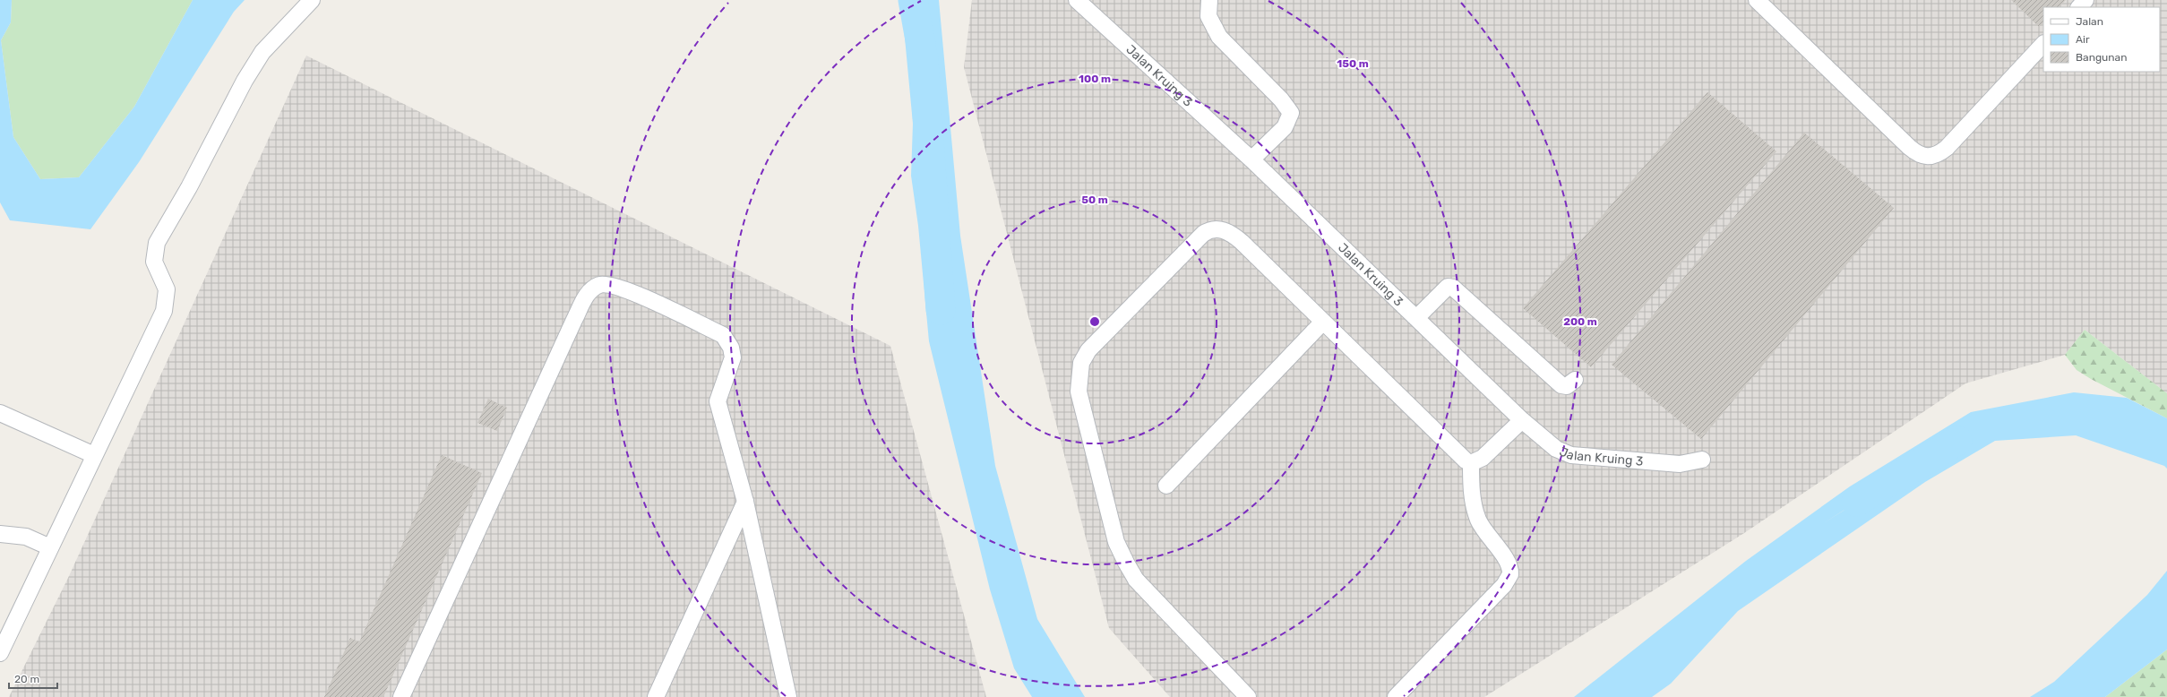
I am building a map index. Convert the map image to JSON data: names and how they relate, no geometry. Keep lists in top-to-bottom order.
{
  "streets": {
    "street": ["Jalan Kruing 3"]
  },
  "legend": ["Jalan", "Air", "Bangunan"],
  "scale_bar": "20 m",
  "rings": [
    "150 m",
    "100 m",
    "50 m",
    "200 m"
  ]
}
